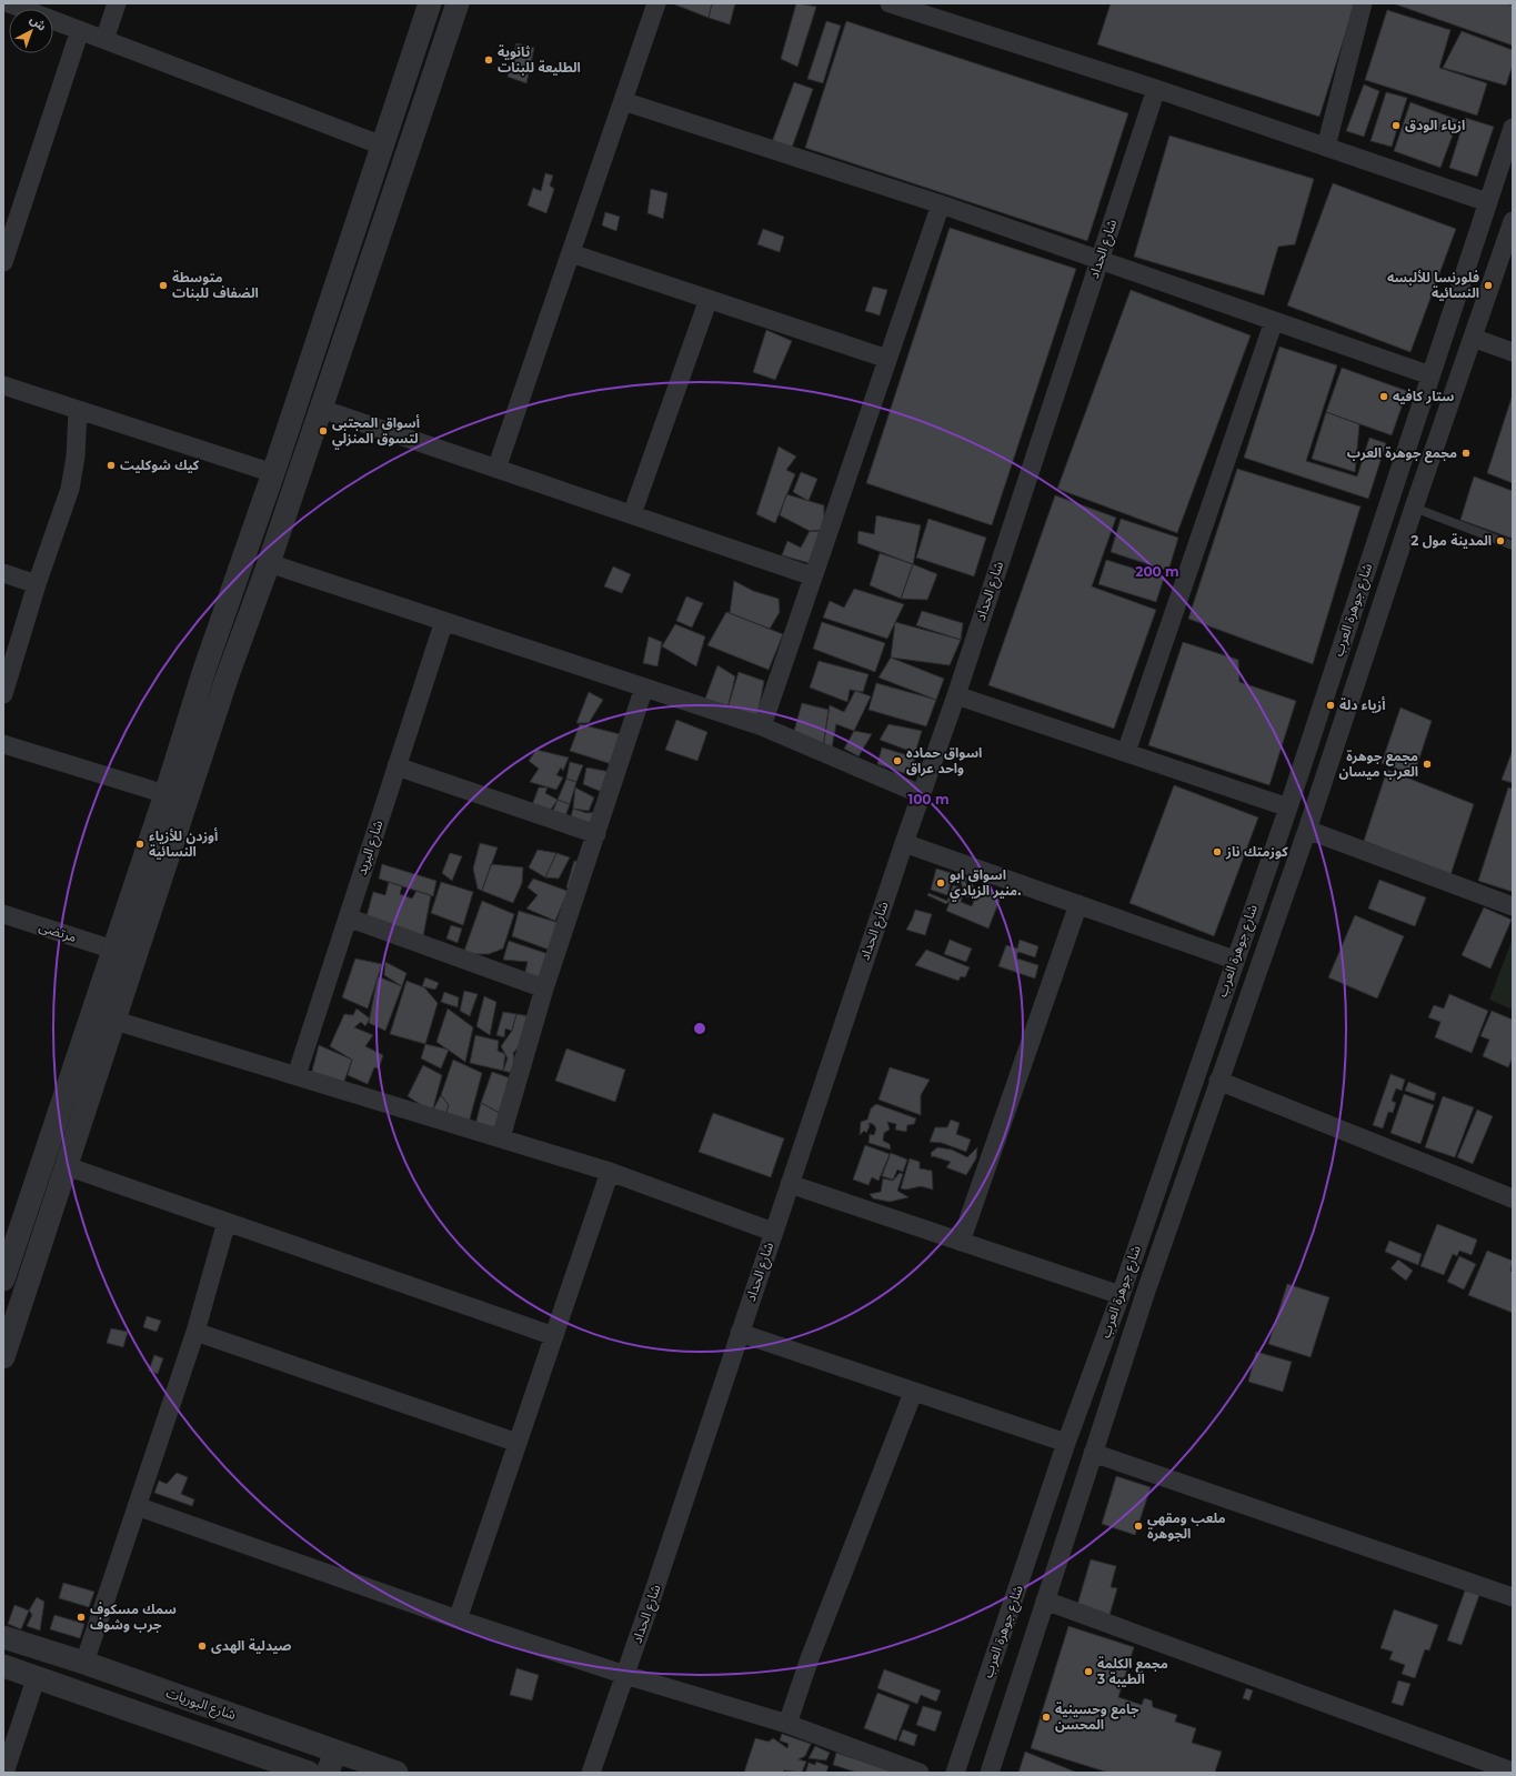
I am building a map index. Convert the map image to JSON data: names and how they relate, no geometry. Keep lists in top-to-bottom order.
{
  "streets": {
    "street": [
      "شارع الحداد",
      "شارع جوهرة العرب",
      "شارع البريد",
      "مرتضى",
      "شارع البوريات"
    ]
  },
  "places": [
    "ثانوية الطليعة للبنات",
    "ازياء الودق",
    "متوسطة الضفاف للبنات",
    "فلورنسا للألبسه النسائية",
    "ستار كافيه",
    "أسواق المجتبى لتسوق المنزلي",
    "مجمع جوهرة العرب",
    "كيك شوكليت",
    "المدينة مول 2",
    "أزياء دلة",
    "اسواق حماده واحد عراق",
    "مجمع جوهرة العرب ميسان",
    "أوزدن للأزياء النسائية",
    "كوزمتك ناز",
    "اسواق ابو منير الزيادي.",
    "ملعب ومقهى الجوهرة",
    "سمك مسكوف جرب وشوف",
    "صيدلية الهدى",
    "مجمع الكلمة الطيبة 3",
    "جامع وحسينية المحسن"
  ],
  "north": "top right",
  "rings": ["200 m", "100 m"]
}
